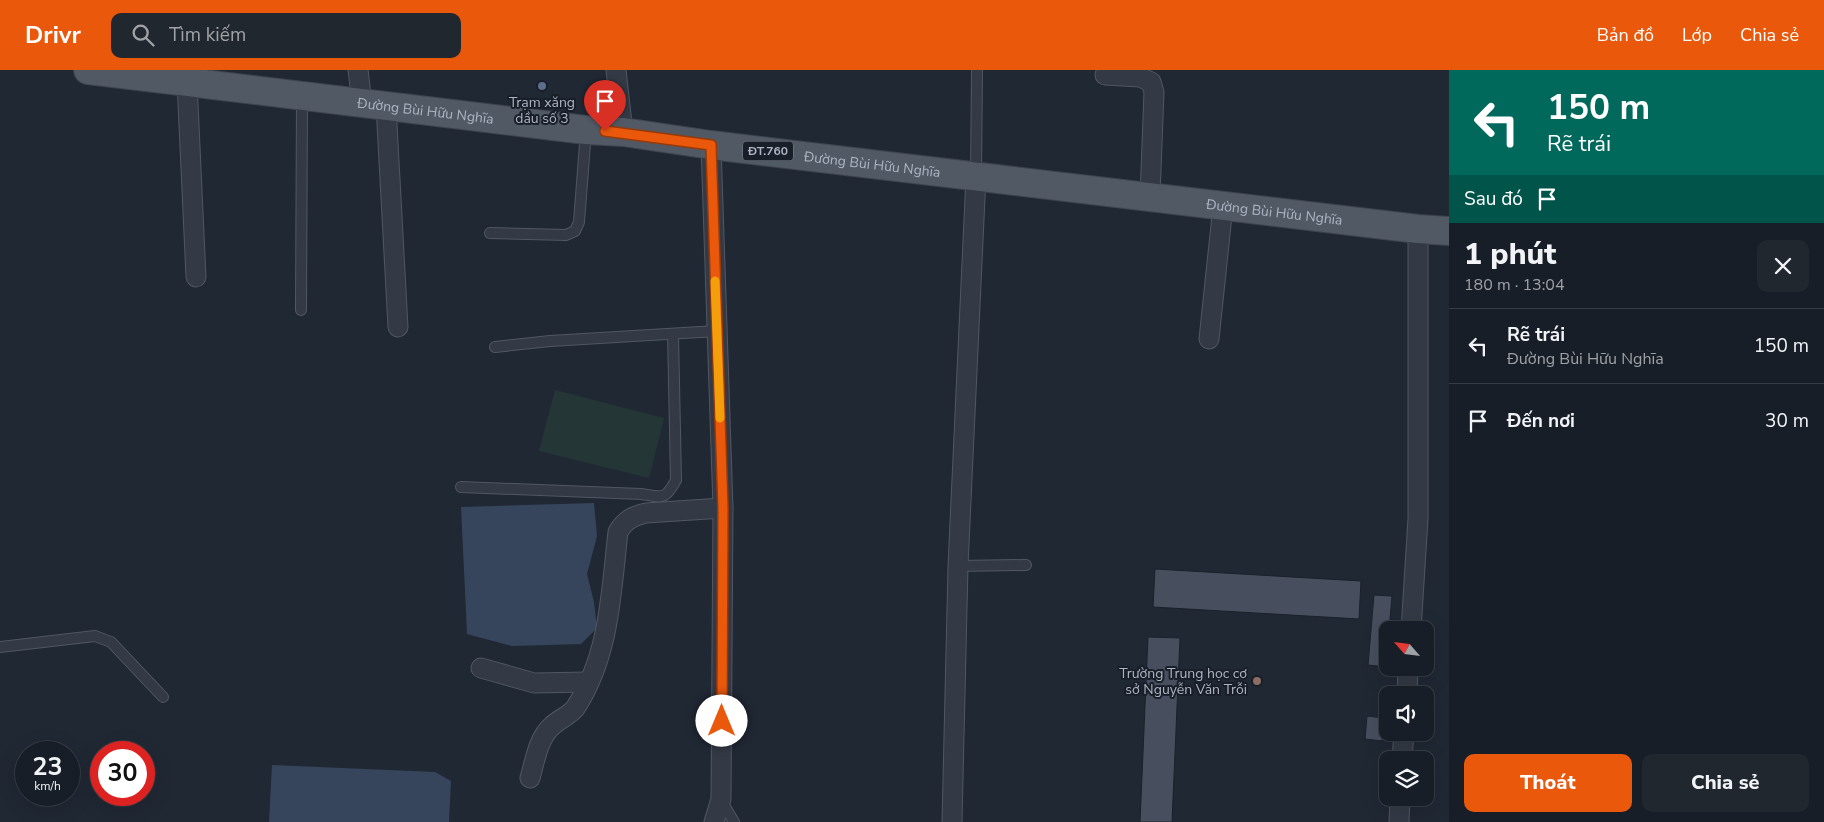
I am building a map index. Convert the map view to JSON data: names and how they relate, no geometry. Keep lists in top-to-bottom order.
{
  "streets": {
    "main road": ["Đường Bùi Hữu Nghĩa", "ĐT.760"]
  },
  "places": ["Trạm xăng dầu số 3", "Trường Trung học cơ sở Nguyễn Văn Trỗi"],
  "north": "top left",
  "page": {
    "header": "Drivr",
    "search": "Tìm kiếm",
    "nav": ["Bản đồ", "Lớp", "Chia sẻ"],
    "turn": ["150 m", "Rẽ trái"],
    "then": "Sau đó",
    "heading": ["1 phút", "180 m · 13:04"],
    "list": [
      {
        "name": "Rẽ trái",
        "note": "Đường Bùi Hữu Nghĩa",
        "value": "150 m"
      },
      {
        "name": "Đến nơi",
        "value": "30 m"
      }
    ],
    "speed": "23 km/h",
    "limit": "30",
    "buttons": ["Thoát", "Chia sẻ"]
  }
}
